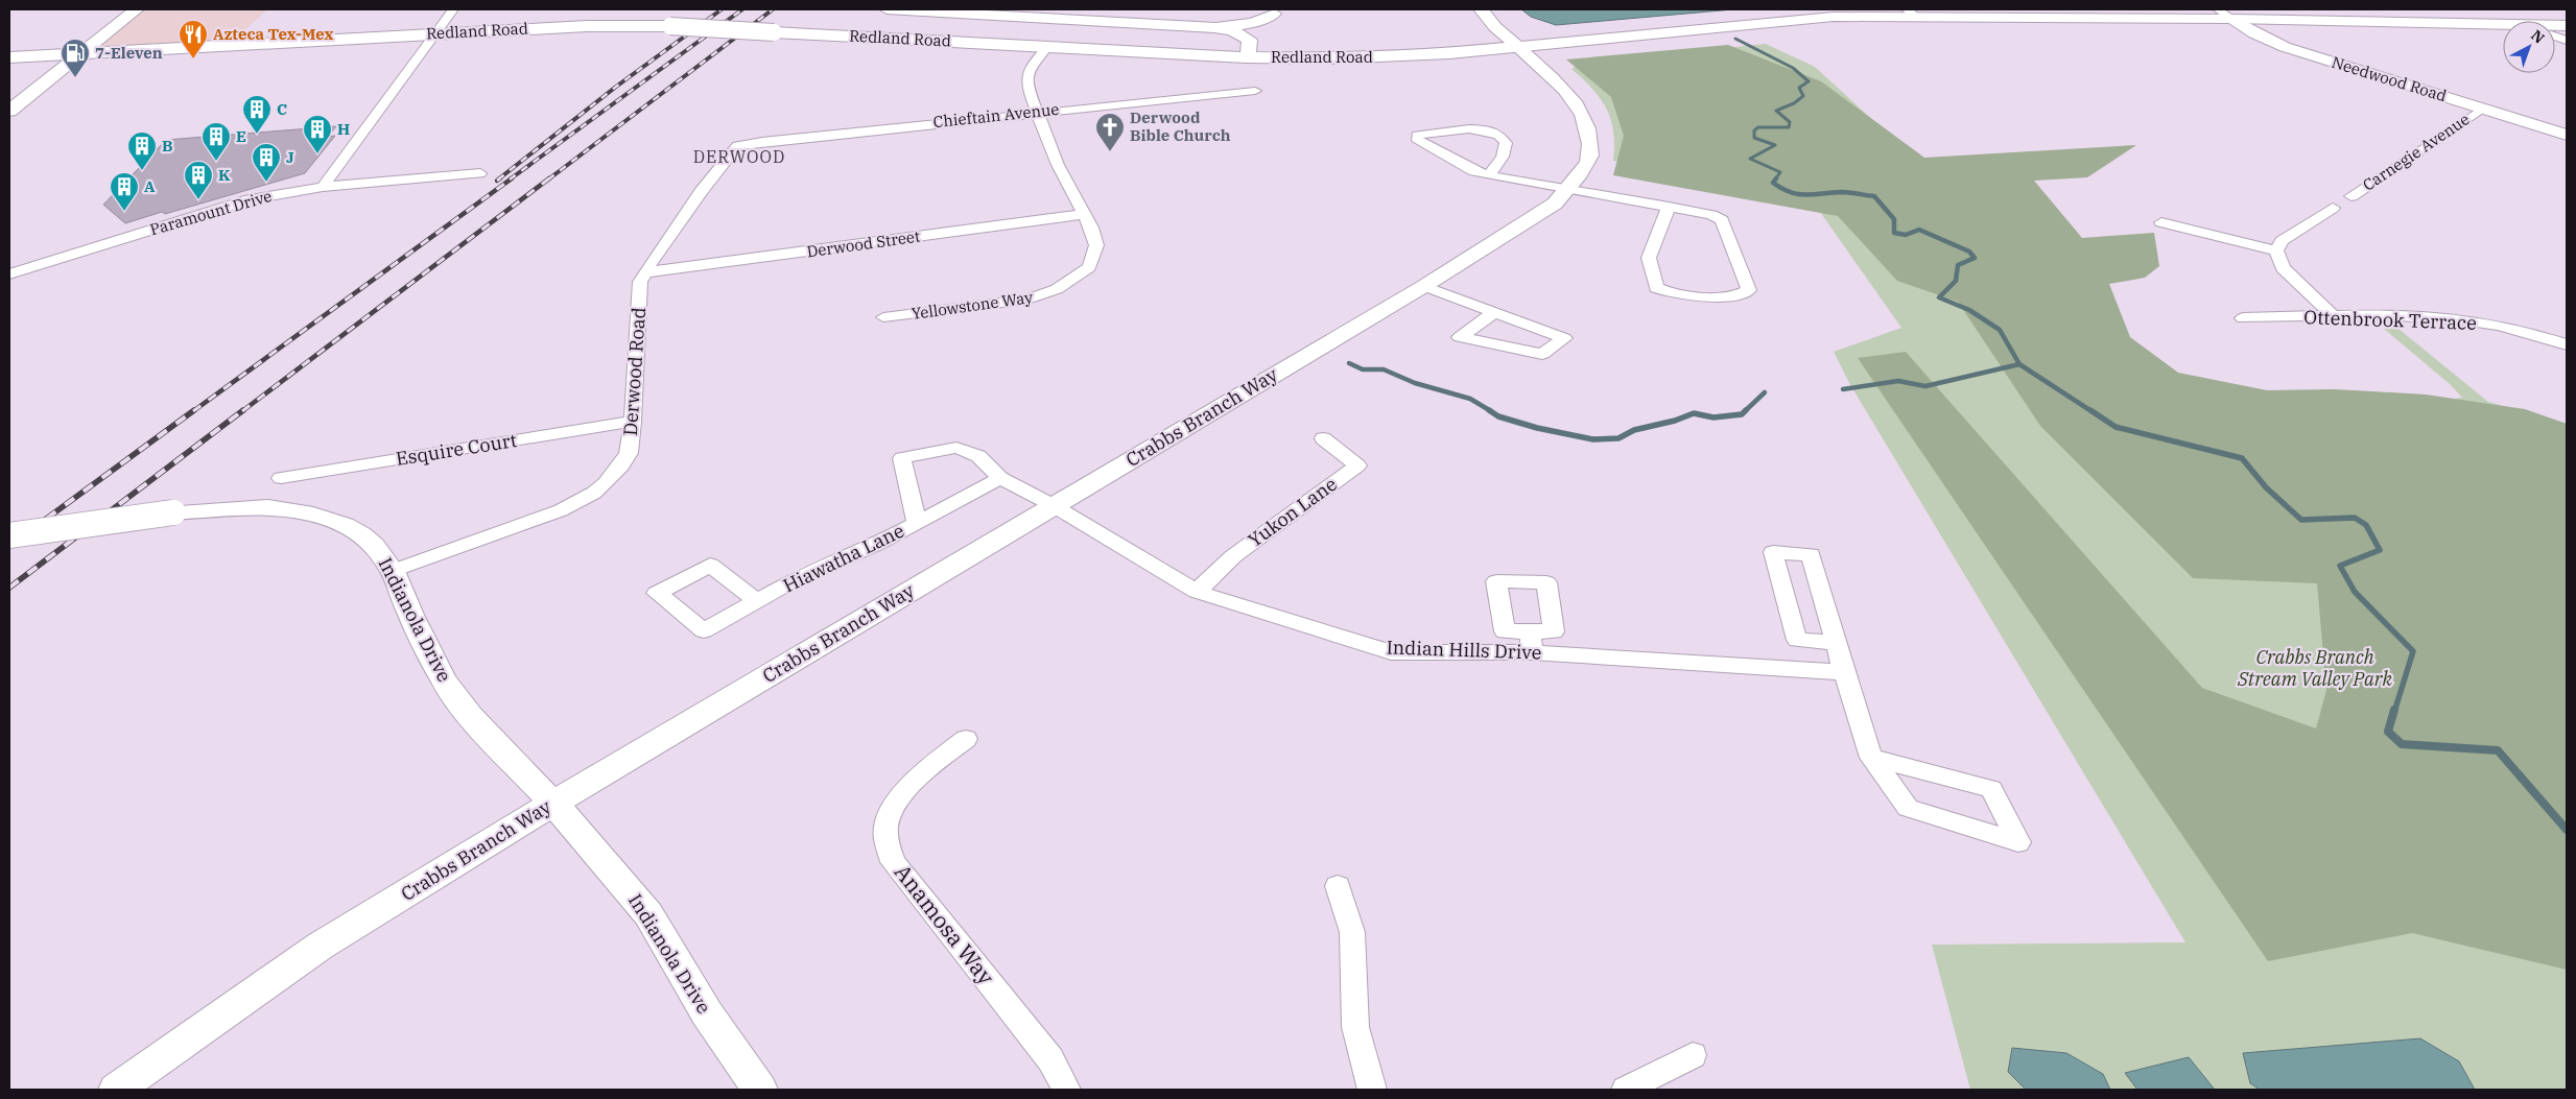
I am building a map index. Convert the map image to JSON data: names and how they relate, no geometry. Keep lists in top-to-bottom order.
{
  "streets": {
    "main road": ["Redland Road", "Crabbs Branch Way"],
    "street": [
      "Needwood Road",
      "Chieftain Avenue",
      "Carnegie Avenue",
      "Paramount Drive",
      "Derwood Street",
      "Yellowstone Way",
      "Ottenbrook Terrace",
      "Derwood Road",
      "Esquire Court",
      "Yukon Lane",
      "Hiawatha Lane",
      "Indianola Drive",
      "Indian Hills Drive",
      "Anamosa Way"
    ]
  },
  "crossings": [
    ["Redland Road", "Needwood Road"],
    ["Redland Road", "Yellowstone Way"],
    ["Redland Road", "Crabbs Branch Way"],
    ["Needwood Road", "Carnegie Avenue"],
    ["Chieftain Avenue", "Yellowstone Way"],
    ["Chieftain Avenue", "Derwood Road"],
    ["Derwood Street", "Yellowstone Way"],
    ["Derwood Street", "Derwood Road"],
    ["Derwood Road", "Esquire Court"],
    ["Derwood Road", "Indianola Drive"],
    ["Crabbs Branch Way", "Hiawatha Lane"],
    ["Crabbs Branch Way", "Indianola Drive"],
    ["Crabbs Branch Way", "Indian Hills Drive"],
    ["Yukon Lane", "Indian Hills Drive"],
    ["Hiawatha Lane", "Indian Hills Drive"]
  ],
  "districts": ["DERWOOD"],
  "parks": ["Crabbs Branch Stream Valley Park"],
  "places": {
    "restaurant": ["Azteca Tex-Mex"],
    "fuel station": ["7-Eleven"],
    "building": [
      "C",
      "H",
      "E",
      "B",
      "J",
      "K",
      "A"
    ],
    "church": ["Derwood Bible Church"]
  },
  "north": "top right"
}
